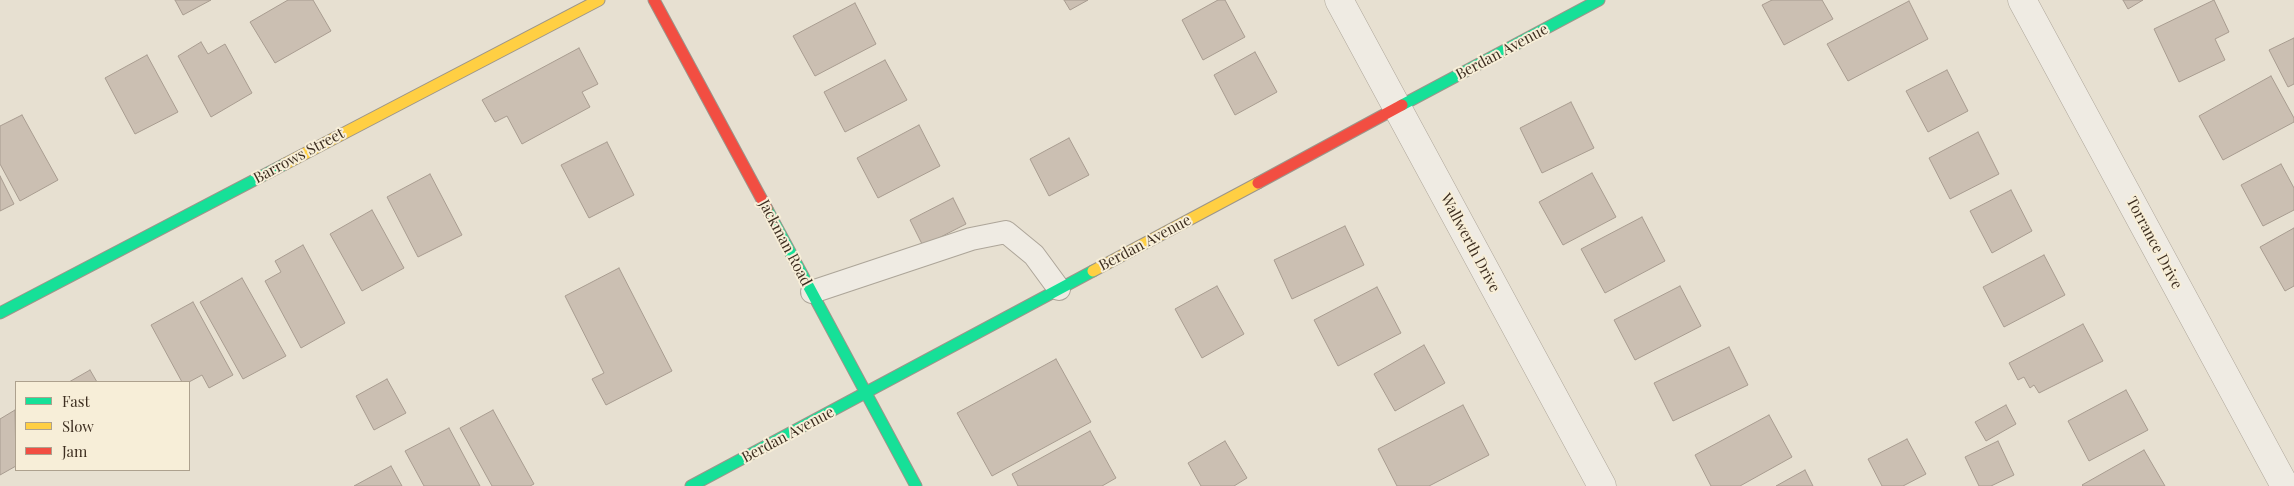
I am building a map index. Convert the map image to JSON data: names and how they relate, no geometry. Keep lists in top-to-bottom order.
{
  "streets": {
    "street": [
      "Berdan Avenue",
      "Barrows Street",
      "Jackman Road",
      "Wallwerth Drive",
      "Torrance Drive"
    ]
  },
  "crossings": [
    ["Berdan Avenue", "Jackman Road"],
    ["Berdan Avenue", "Wallwerth Drive"]
  ],
  "legend": ["Fast", "Slow", "Jam"]
}
